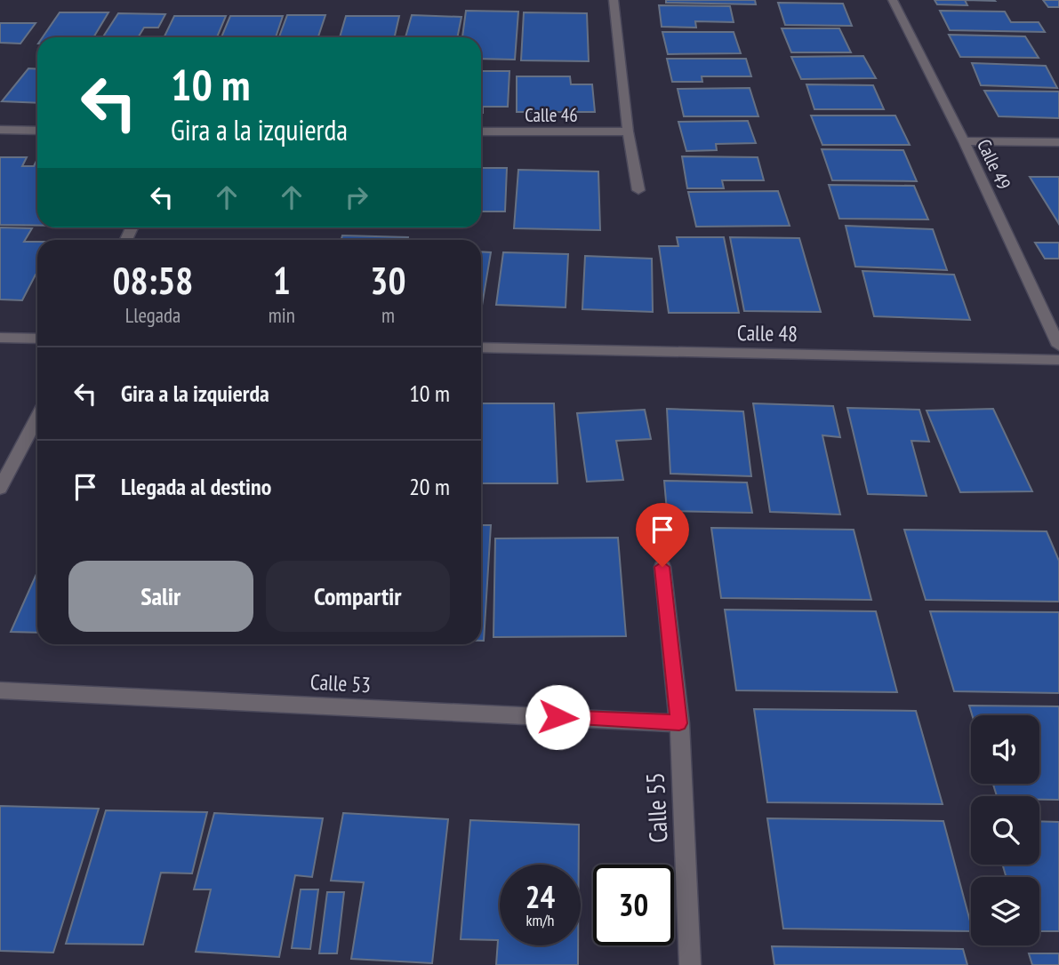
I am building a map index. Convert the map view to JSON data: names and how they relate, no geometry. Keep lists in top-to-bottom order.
{
  "streets": {
    "street": [
      "Calle 46",
      "Calle 49",
      "Calle 48",
      "Calle 53",
      "Calle 55"
    ]
  },
  "crossings": [
    ["Calle 53", "Calle 55"]
  ],
  "page": {
    "turn": ["10 m", "Gira a la izquierda"],
    "eta": [
      "08:58",
      "Llegada",
      "1",
      "min",
      "30",
      "m"
    ],
    "list": [
      {
        "name": "Gira a la izquierda",
        "value": "10 m"
      },
      {
        "name": "Llegada al destino",
        "value": "20 m"
      }
    ],
    "buttons": ["Salir", "Compartir"],
    "speed": "24 km/h",
    "limit": "30"
  }
}
